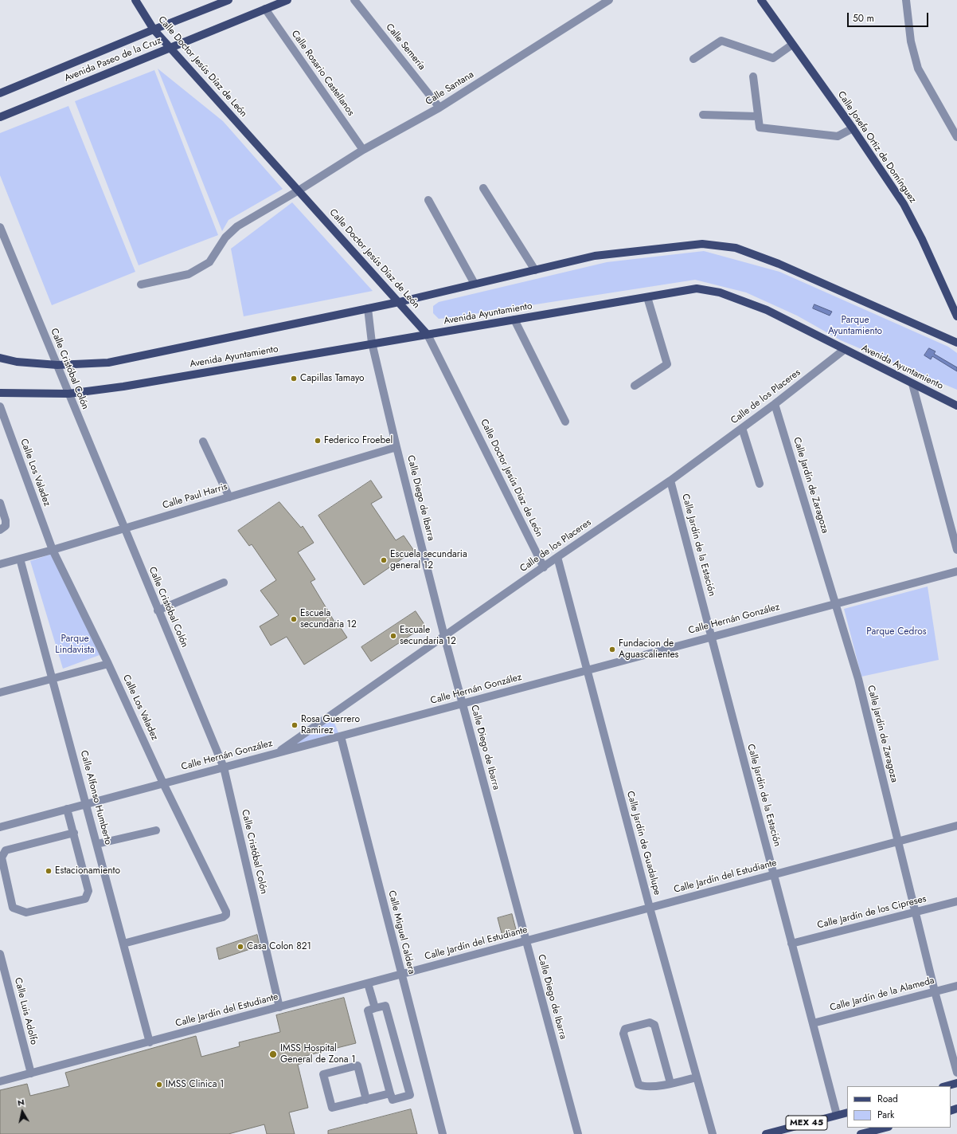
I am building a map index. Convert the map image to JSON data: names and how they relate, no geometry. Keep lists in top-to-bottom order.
{
  "streets": {
    "main road": [
      "Avenida Paseo de la Cruz",
      "Calle Doctor Jesús Díaz de León",
      "Calle Josefa Ortiz de Domínguez",
      "Avenida Ayuntamiento",
      "MEX 45"
    ],
    "street": [
      "Calle Semería",
      "Calle Rosario Castellanos",
      "Calle Santana",
      "Calle Cristóbal Colón",
      "Calle de los Placeres",
      "Calle Los Valadez",
      "Calle Jardín de Zaragoza",
      "Calle Paul Harris",
      "Calle Diego de Ibarra",
      "Calle Jardín de la Estación",
      "Calle Hernán González",
      "Calle Alfonso Humberto",
      "Calle Jardín de Guadalupe",
      "Calle Jardín del Estudiante",
      "Calle Jardín de los Cipreses",
      "Calle Miguel Caldera",
      "Calle Jardín de la Alameda",
      "Calle Luis Adolfo"
    ]
  },
  "crossings": [
    ["Calle Semería", "Calle Santana"],
    ["Avenida Paseo de la Cruz", "Calle Doctor Jesús Díaz de León"],
    ["Avenida Paseo de la Cruz", "Calle Rosario Castellanos"],
    ["Calle Doctor Jesús Díaz de León", "Calle Santana"],
    ["Calle Doctor Jesús Díaz de León", "Avenida Ayuntamiento"],
    ["Calle Doctor Jesús Díaz de León", "Calle de los Placeres"],
    ["Calle Rosario Castellanos", "Calle Santana"],
    ["Avenida Ayuntamiento", "Calle Cristóbal Colón"],
    ["Avenida Ayuntamiento", "Calle de los Placeres"],
    ["Avenida Ayuntamiento", "Calle Diego de Ibarra"],
    ["Calle Cristóbal Colón", "Calle Paul Harris"],
    ["Calle Cristóbal Colón", "Calle Hernán González"],
    ["Calle Cristóbal Colón", "Calle Jardín del Estudiante"],
    ["Calle de los Placeres", "Calle Jardín de Zaragoza"],
    ["Calle de los Placeres", "Calle Diego de Ibarra"],
    ["Calle de los Placeres", "Calle Jardín de la Estación"],
    ["Calle de los Placeres", "Calle Hernán González"],
    ["Calle de los Placeres", "Calle Jardín de Guadalupe"],
    ["Calle Los Valadez", "Calle Paul Harris"],
    ["Calle Los Valadez", "Calle Hernán González"],
    ["Calle Los Valadez", "Calle Alfonso Humberto"],
    ["Calle Jardín de Zaragoza", "Calle Hernán González"],
    ["Calle Jardín de Zaragoza", "Calle Jardín del Estudiante"],
    ["Calle Jardín de Zaragoza", "Calle Jardín de los Cipreses"],
    ["Calle Jardín de Zaragoza", "Calle Jardín de la Alameda"],
    ["Calle Paul Harris", "Calle Diego de Ibarra"],
    ["Calle Paul Harris", "Calle Alfonso Humberto"],
    ["Calle Diego de Ibarra", "Calle Hernán González"],
    ["Calle Diego de Ibarra", "Calle Jardín del Estudiante"],
    ["Calle Jardín de la Estación", "Calle Hernán González"],
    ["Calle Jardín de la Estación", "Calle Jardín del Estudiante"],
    ["Calle Jardín de la Estación", "Calle Jardín de los Cipreses"],
    ["Calle Jardín de la Estación", "Calle Jardín de la Alameda"],
    ["Calle Jardín de la Estación", "MEX 45"],
    ["Calle Hernán González", "Calle Alfonso Humberto"],
    ["Calle Hernán González", "Calle Jardín de Guadalupe"],
    ["Calle Hernán González", "Calle Miguel Caldera"],
    ["Calle Alfonso Humberto", "Calle Jardín del Estudiante"],
    ["Calle Jardín de Guadalupe", "Calle Jardín del Estudiante"],
    ["Calle Jardín del Estudiante", "Calle Miguel Caldera"],
    ["Calle Jardín del Estudiante", "Calle Luis Adolfo"]
  ],
  "parks": ["Parque Ayuntamiento", "Parque Cedros", "Parque Lindavista"],
  "places": [
    "Capillas Tamayo",
    "Federico Froebel",
    "Escuela secundaria general 12",
    "Escuela secundaria 12",
    "Escuale secundaria 12",
    "Fundacion de Aguascalientes",
    "Rosa Guerrero Ramirez",
    "Estacionamiento",
    "Casa Colon 821",
    "IMSS Hospital General de Zona 1",
    "IMSS Clinica 1"
  ],
  "legend": ["Road", "Park"],
  "scale_bar": "50 m",
  "north": "top"
}
